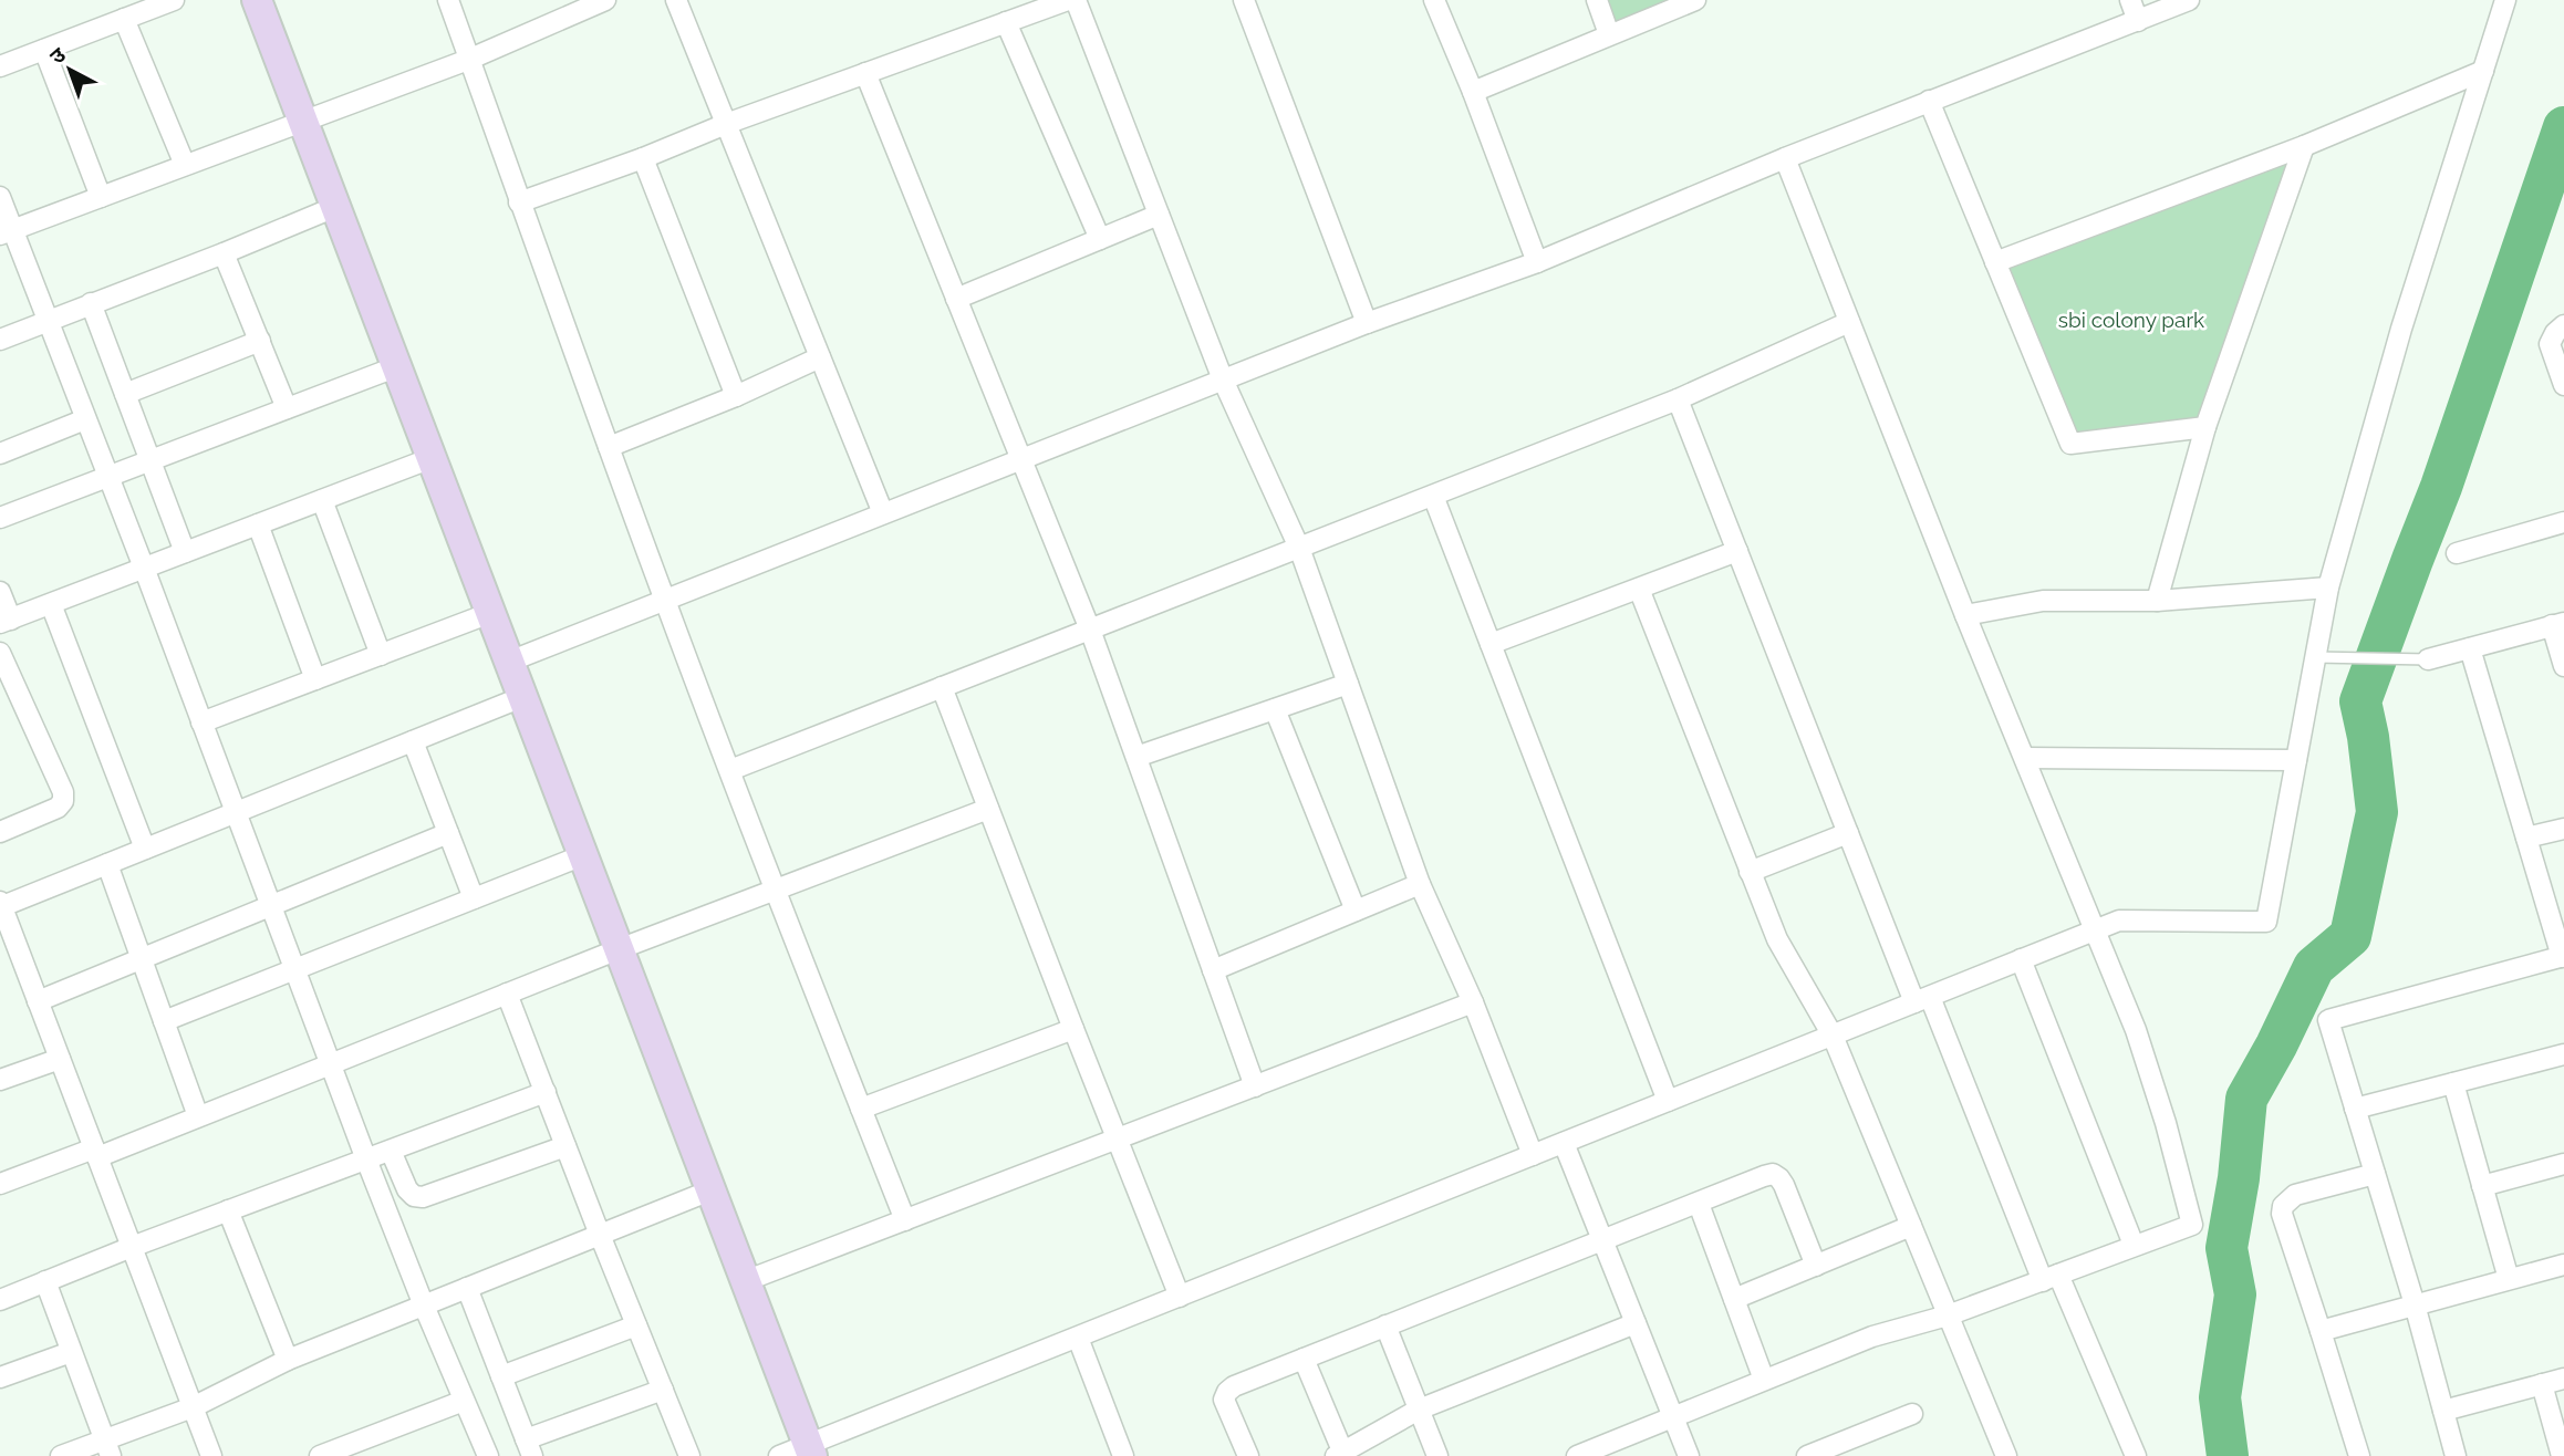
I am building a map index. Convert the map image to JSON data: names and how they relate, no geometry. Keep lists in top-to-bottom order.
{
  "parks": ["sbi colony park"],
  "north": "top left"
}
